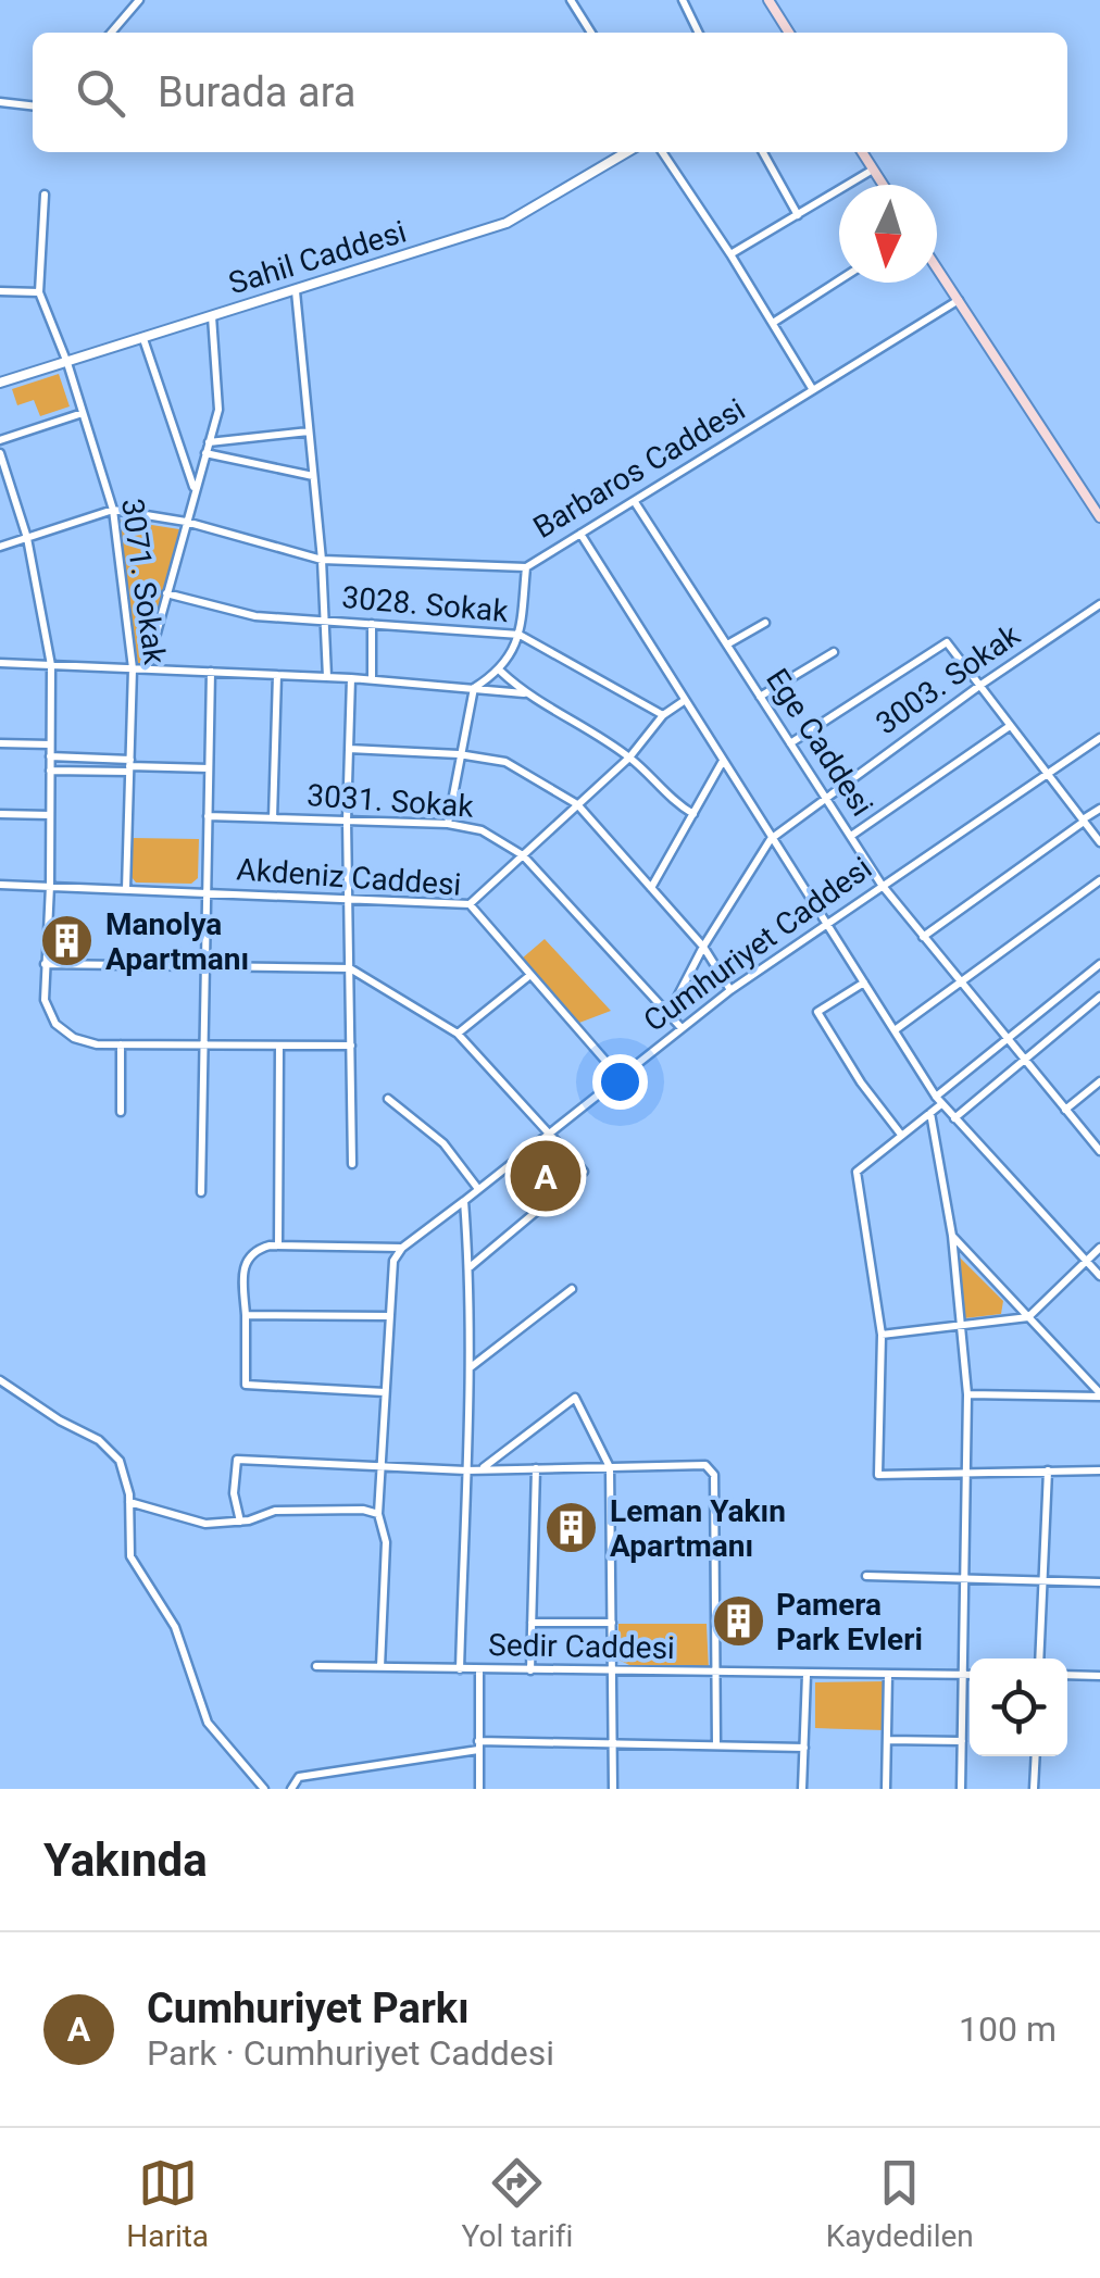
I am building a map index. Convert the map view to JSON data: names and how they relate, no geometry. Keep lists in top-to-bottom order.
{
  "streets": {
    "street": [
      "Sahil Caddesi",
      "Barbaros Caddesi",
      "3071. Sokak",
      "3028. Sokak",
      "3003. Sokak",
      "Ege Caddesi",
      "3031. Sokak",
      "Akdeniz Caddesi",
      "Cumhuriyet Caddesi",
      "Sedir Caddesi"
    ]
  },
  "crossings": [
    ["Sahil Caddesi", "3071. Sokak"],
    ["Barbaros Caddesi", "3071. Sokak"],
    ["Barbaros Caddesi", "Ege Caddesi"],
    ["3071. Sokak", "Akdeniz Caddesi"],
    ["3003. Sokak", "Ege Caddesi"],
    ["3003. Sokak", "3031. Sokak"],
    ["Ege Caddesi", "Cumhuriyet Caddesi"],
    ["3031. Sokak", "Cumhuriyet Caddesi"],
    ["Akdeniz Caddesi", "Cumhuriyet Caddesi"]
  ],
  "places": {
    "building": ["Manolya Apartmanı", "Leman Yakın Apartmanı", "Pamera Park Evleri"]
  },
  "north": "bottom",
  "page": {
    "search": "Burada ara",
    "pins": "A",
    "heading": "Yakında",
    "list": [
      {
        "mark": "A",
        "name": "Cumhuriyet Parkı",
        "note": "Park · Cumhuriyet Caddesi",
        "value": "100 m"
      }
    ],
    "nav": ["Harita", "Yol tarifi", "Kaydedilen"]
  }
}
